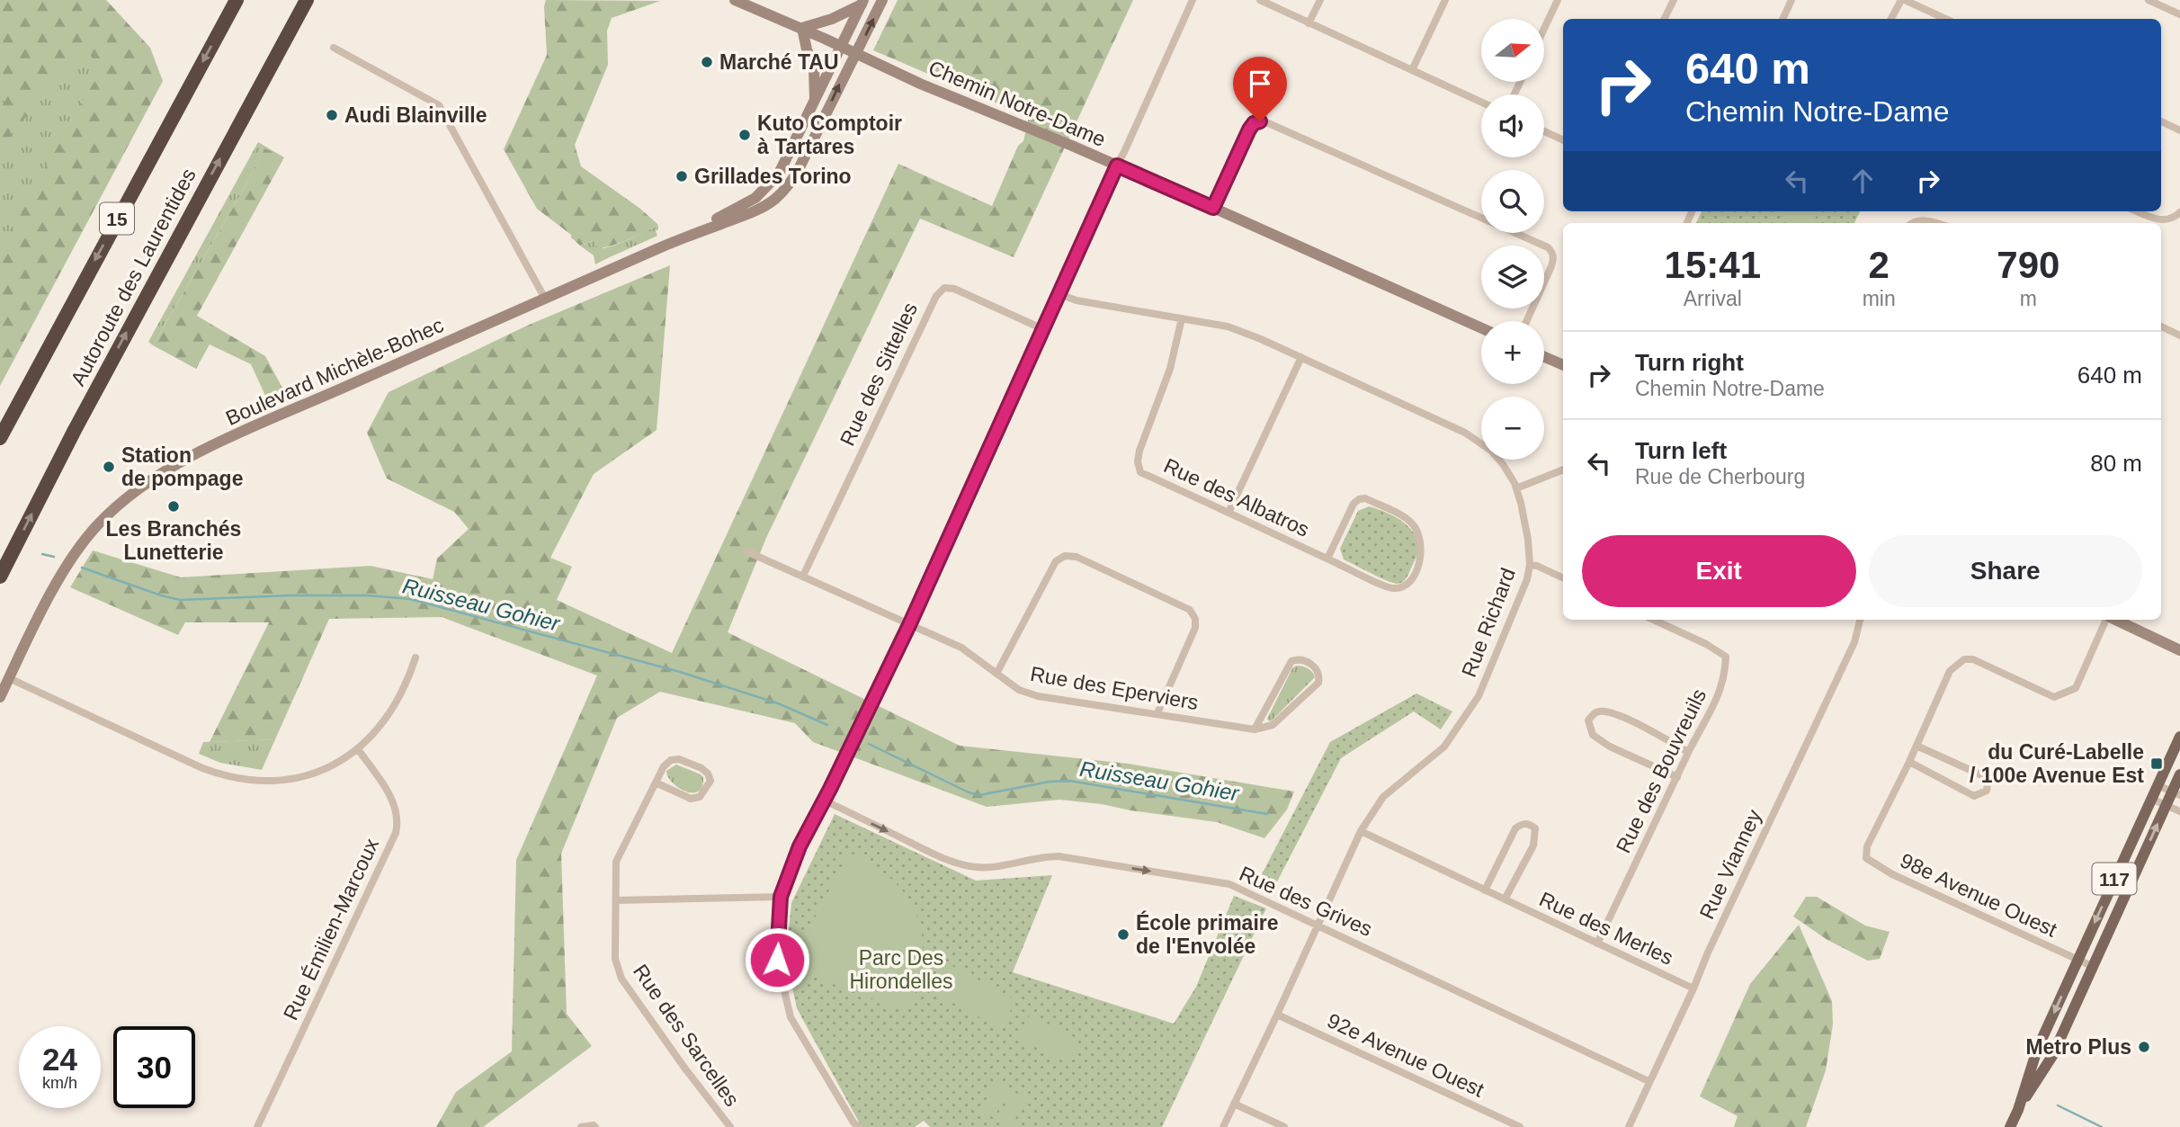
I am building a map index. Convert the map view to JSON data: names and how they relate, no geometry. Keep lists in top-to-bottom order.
{
  "streets": {
    "highway": ["15", "Autoroute des Laurentides"],
    "main road": ["117"],
    "street": [
      "Chemin Notre-Dame",
      "Boulevard Michèle-Bohec",
      "Rue des Sittelles",
      "Rue des Albatros",
      "Rue Richard",
      "Rue des Eperviers",
      "Rue des Bouvreuils",
      "Rue Vianney",
      "98e Avenue Ouest",
      "Rue des Grives",
      "Rue des Merles",
      "Rue Émilien-Marcoux",
      "Rue des Sarcelles",
      "92e Avenue Ouest"
    ]
  },
  "crossings": [
    ["Chemin Notre-Dame", "Boulevard Michèle-Bohec"],
    ["Rue des Sittelles", "Rue des Eperviers"],
    ["Rue des Albatros", "Rue Richard"],
    ["Rue Richard", "Rue des Grives"],
    ["Rue Richard", "Rue des Merles"],
    ["Rue Richard", "92e Avenue Ouest"],
    ["Rue des Bouvreuils", "Rue des Merles"],
    ["Rue Vianney", "Rue des Grives"],
    ["Rue Vianney", "Rue des Merles"],
    ["117", "98e Avenue Ouest"]
  ],
  "one_way": ["Rue des Grives"],
  "water": ["Ruisseau Gohier"],
  "parks": ["Parc Des Hirondelles"],
  "places": {
    "other": [
      "Marché TAU",
      "Audi Blainville",
      "Kuto Comptoir à Tartares",
      "Grillades Torino",
      "Station de pompage",
      "Les Branchés Lunetterie",
      "École primaire de l'Envolée",
      "Metro Plus"
    ],
    "transit": ["du Curé-Labelle / 100e Avenue Est"]
  },
  "north": "right",
  "page": {
    "map_buttons": ["+", "−"],
    "turn": ["640 m", "Chemin Notre-Dame"],
    "eta": [
      "15:41",
      "Arrival",
      "2",
      "min",
      "790",
      "m"
    ],
    "list": [
      {
        "name": "Turn right",
        "note": "Chemin Notre-Dame",
        "value": "640 m"
      },
      {
        "name": "Turn left",
        "note": "Rue de Cherbourg",
        "value": "80 m"
      }
    ],
    "buttons": ["Exit", "Share"],
    "speed": "24 km/h",
    "limit": "30"
  }
}
